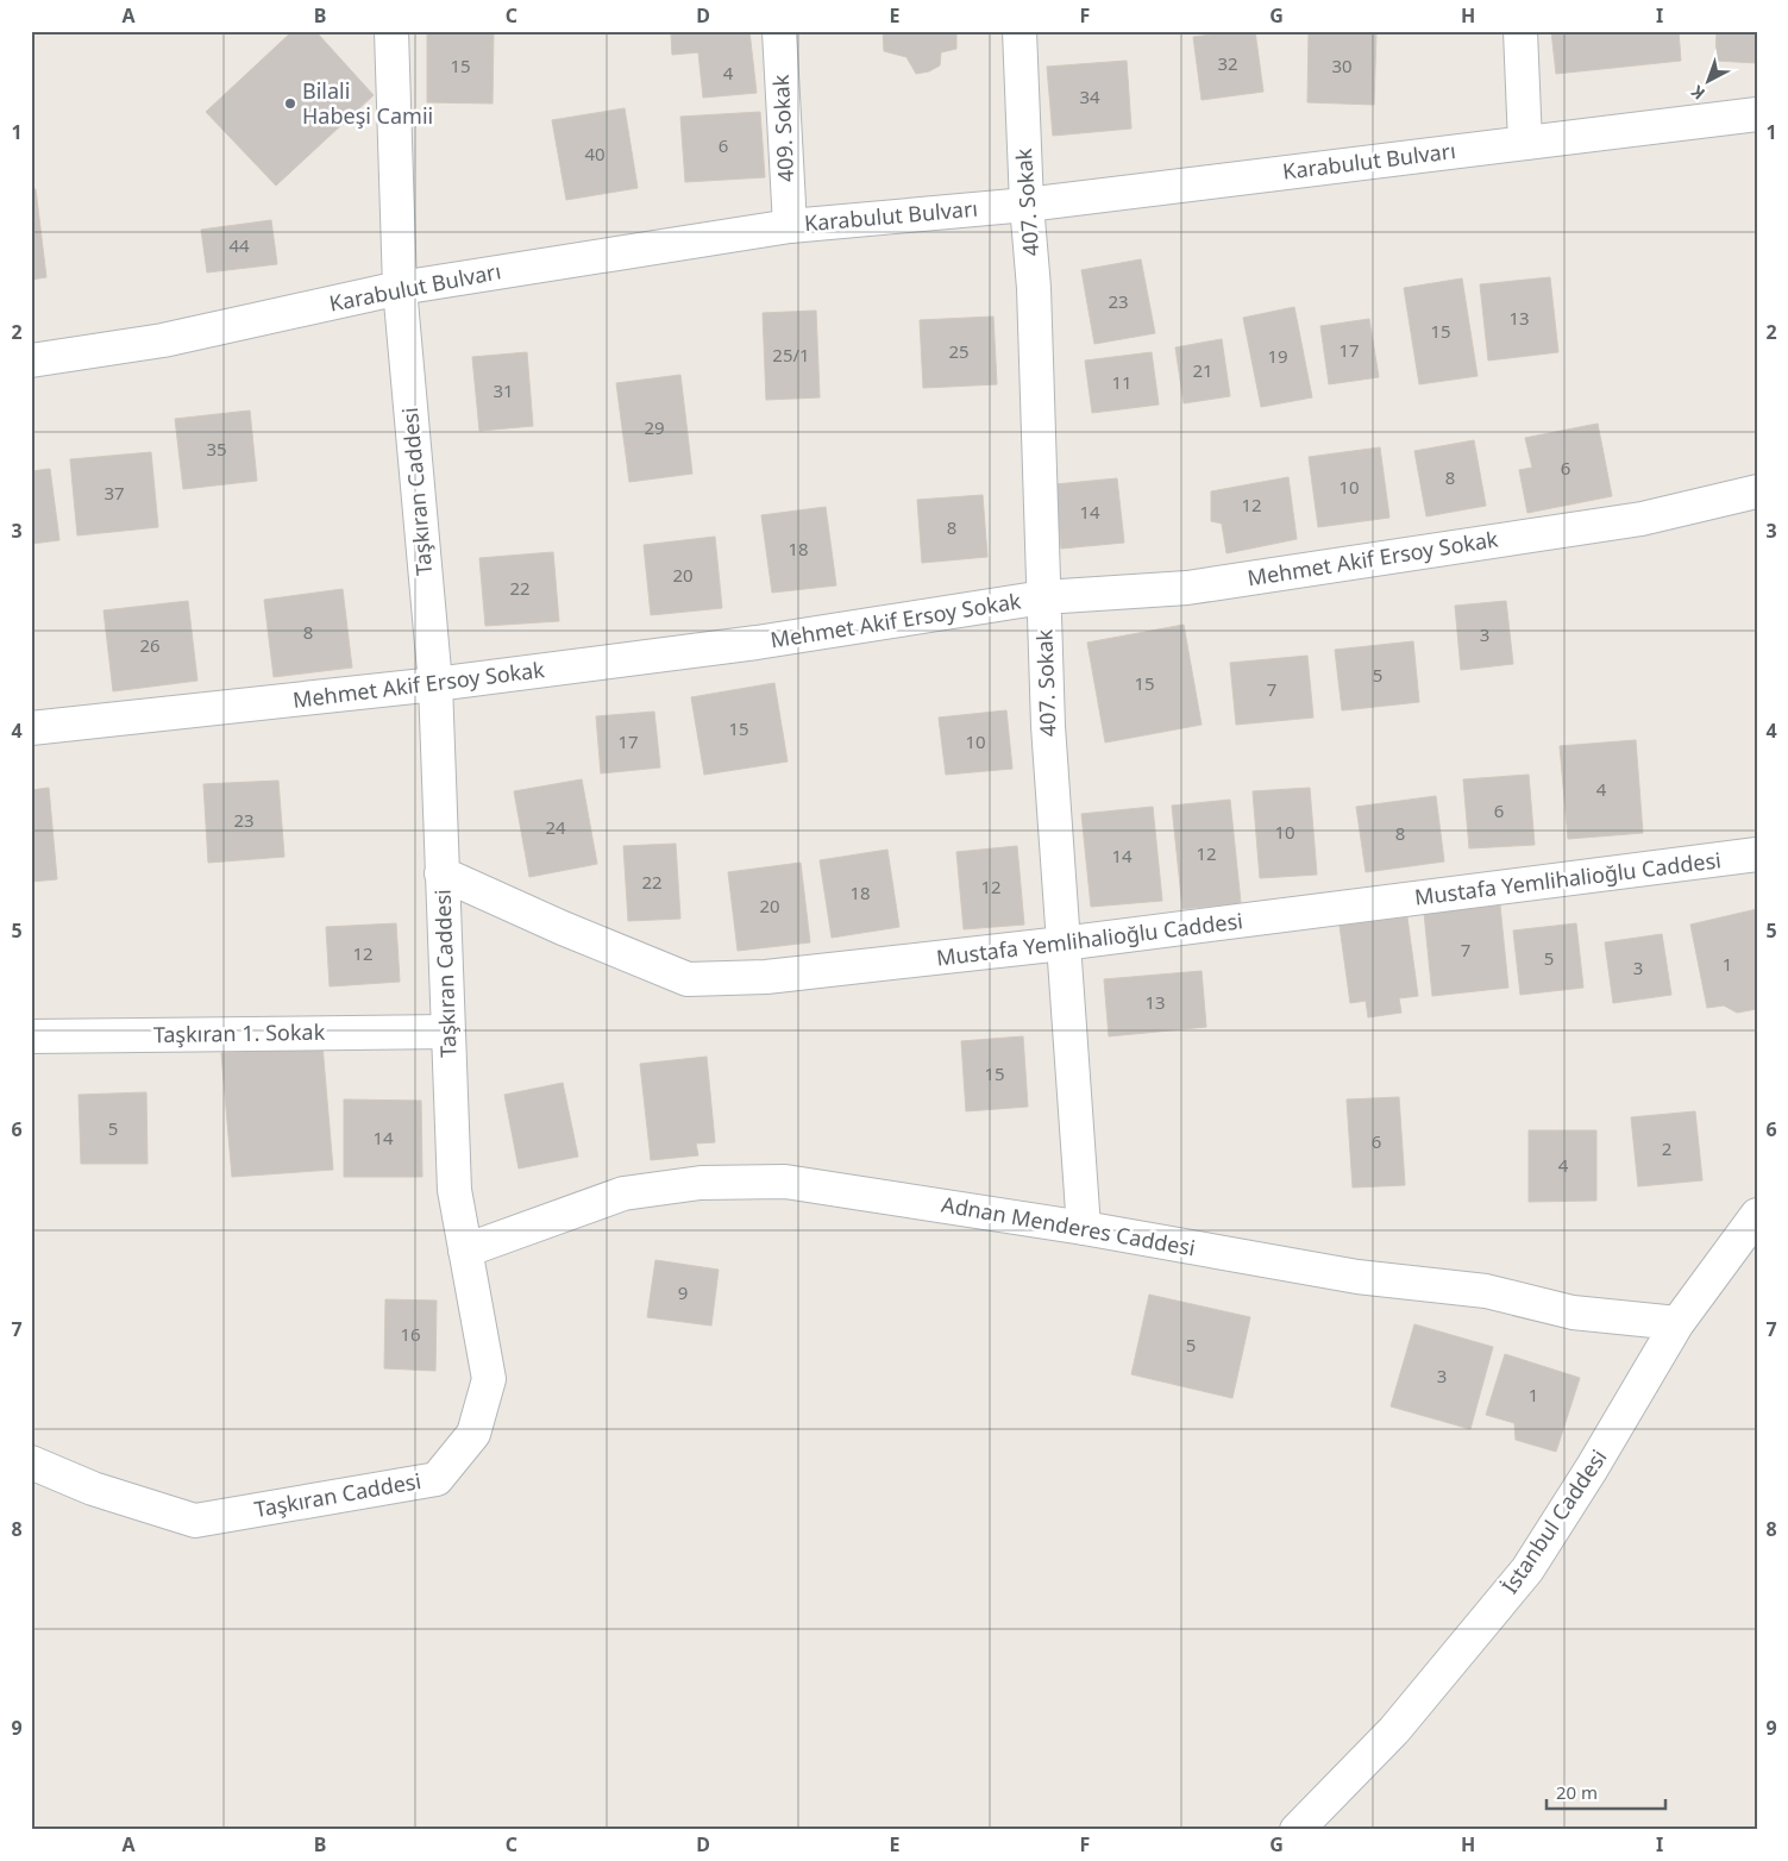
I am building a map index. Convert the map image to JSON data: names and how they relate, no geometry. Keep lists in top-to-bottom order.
{
  "streets": {
    "street": [
      "409. Sokak",
      "Karabulut Bulvarı",
      "407. Sokak",
      "Taşkıran Caddesi",
      "Mehmet Akif Ersoy Sokak",
      "Mustafa Yemlihalioğlu Caddesi",
      "Taşkıran 1. Sokak",
      "Adnan Menderes Caddesi",
      "İstanbul Caddesi"
    ]
  },
  "crossings": [
    ["409. Sokak", "Karabulut Bulvarı"],
    ["Karabulut Bulvarı", "407. Sokak"],
    ["Karabulut Bulvarı", "Taşkıran Caddesi"],
    ["407. Sokak", "Mehmet Akif Ersoy Sokak"],
    ["407. Sokak", "Mustafa Yemlihalioğlu Caddesi"],
    ["407. Sokak", "Adnan Menderes Caddesi"],
    ["Taşkıran Caddesi", "Mehmet Akif Ersoy Sokak"],
    ["Taşkıran Caddesi", "Mustafa Yemlihalioğlu Caddesi"],
    ["Taşkıran Caddesi", "Taşkıran 1. Sokak"],
    ["Taşkıran Caddesi", "Adnan Menderes Caddesi"],
    ["Adnan Menderes Caddesi", "İstanbul Caddesi"]
  ],
  "places": ["Bilali Habeşi Camii"],
  "house_numbers": [
    "32",
    "15",
    "30",
    "4",
    "34",
    "6",
    "40",
    "44",
    "23",
    "13",
    "15",
    "17",
    "25",
    "25/1",
    "19",
    "21",
    "11",
    "31",
    "29",
    "35",
    "6",
    "8",
    "10",
    "37",
    "12",
    "14",
    "8",
    "18",
    "20",
    "22",
    "8",
    "3",
    "26",
    "5",
    "15",
    "7",
    "15",
    "17",
    "10",
    "4",
    "6",
    "23",
    "24",
    "10",
    "8",
    "12",
    "14",
    "22",
    "12",
    "18",
    "20",
    "7",
    "12",
    "5",
    "1",
    "3",
    "13",
    "15",
    "5",
    "14",
    "6",
    "2",
    "4",
    "9",
    "16",
    "5",
    "3",
    "1"
  ],
  "scale_bar": "20 m",
  "north": "bottom left",
  "grid": {
    "columns": [
      "A",
      "B",
      "C",
      "D",
      "E",
      "F",
      "G",
      "H",
      "I"
    ],
    "rows": [
      "1",
      "2",
      "3",
      "4",
      "5",
      "6",
      "7",
      "8",
      "9"
    ]
  }
}
